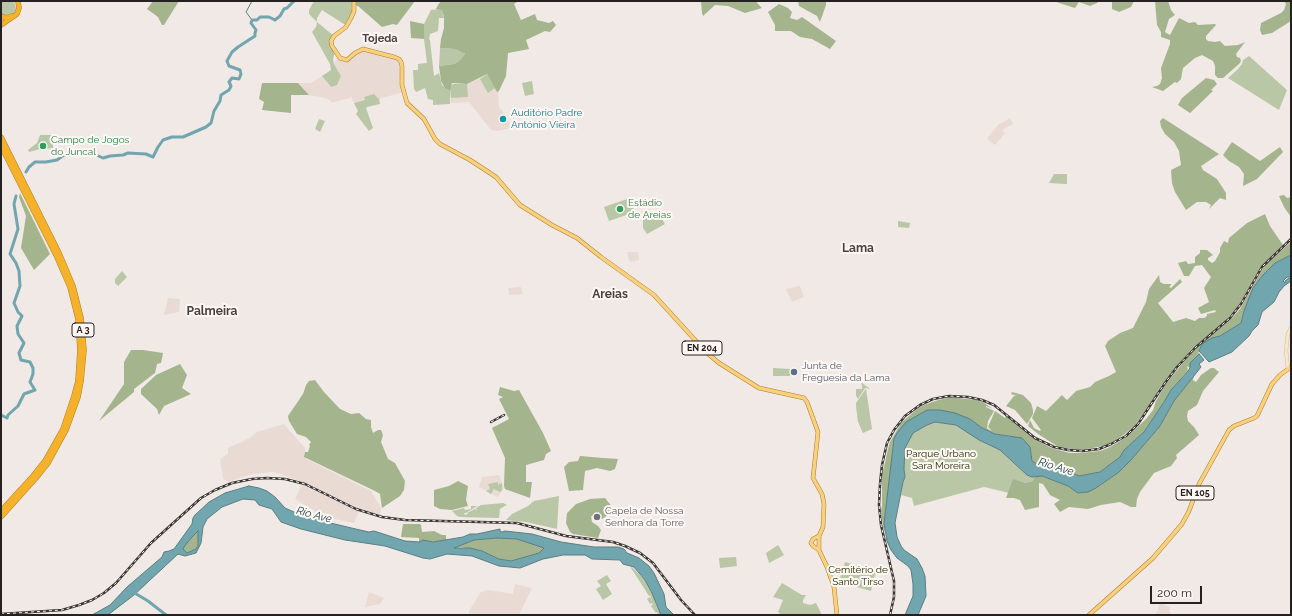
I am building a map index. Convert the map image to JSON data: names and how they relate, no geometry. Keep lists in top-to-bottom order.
{
  "streets": {
    "highway": ["A 3"],
    "main road": ["EN 204", "EN 105"]
  },
  "districts": [
    "Tojeda",
    "Lama",
    "Areias",
    "Palmeira"
  ],
  "water": ["Rio Ave"],
  "parks": ["Parque Urbano Sara Moreira", "Cemitério de Santo Tirso"],
  "places": [
    "Auditório Padre António Vieira",
    "Campo de Jogos do Juncal",
    "Estádio de Areias",
    "Junta de Freguesia da Lama",
    "Capela de Nossa Senhora da Torre"
  ],
  "scale_bar": "200 m"
}
